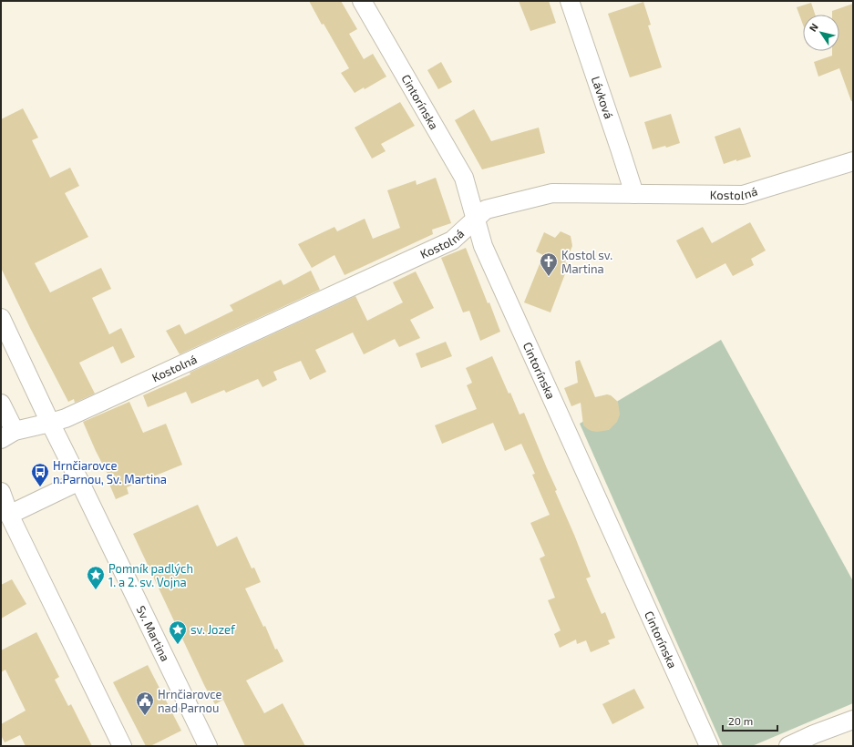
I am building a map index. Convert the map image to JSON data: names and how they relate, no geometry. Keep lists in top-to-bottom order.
{
  "streets": {
    "street": [
      "Lávková",
      "Cintorínska",
      "Kostolná",
      "Sv. Martina"
    ]
  },
  "crossings": [
    ["Lávková", "Kostolná"],
    ["Cintorínska", "Kostolná"],
    ["Kostolná", "Sv. Martina"]
  ],
  "places": {
    "church": ["Kostol sv. Martina"],
    "bus stop": ["Hrnčiarovce n.Parnou, Sv. Martina"],
    "place": ["Pomník padlých 1. a 2. sv. Vojna", "sv. Jozef"],
    "public building": ["Hrnčiarovce nad Parnou"]
  },
  "scale_bar": "20 m",
  "north": "top left"
}
